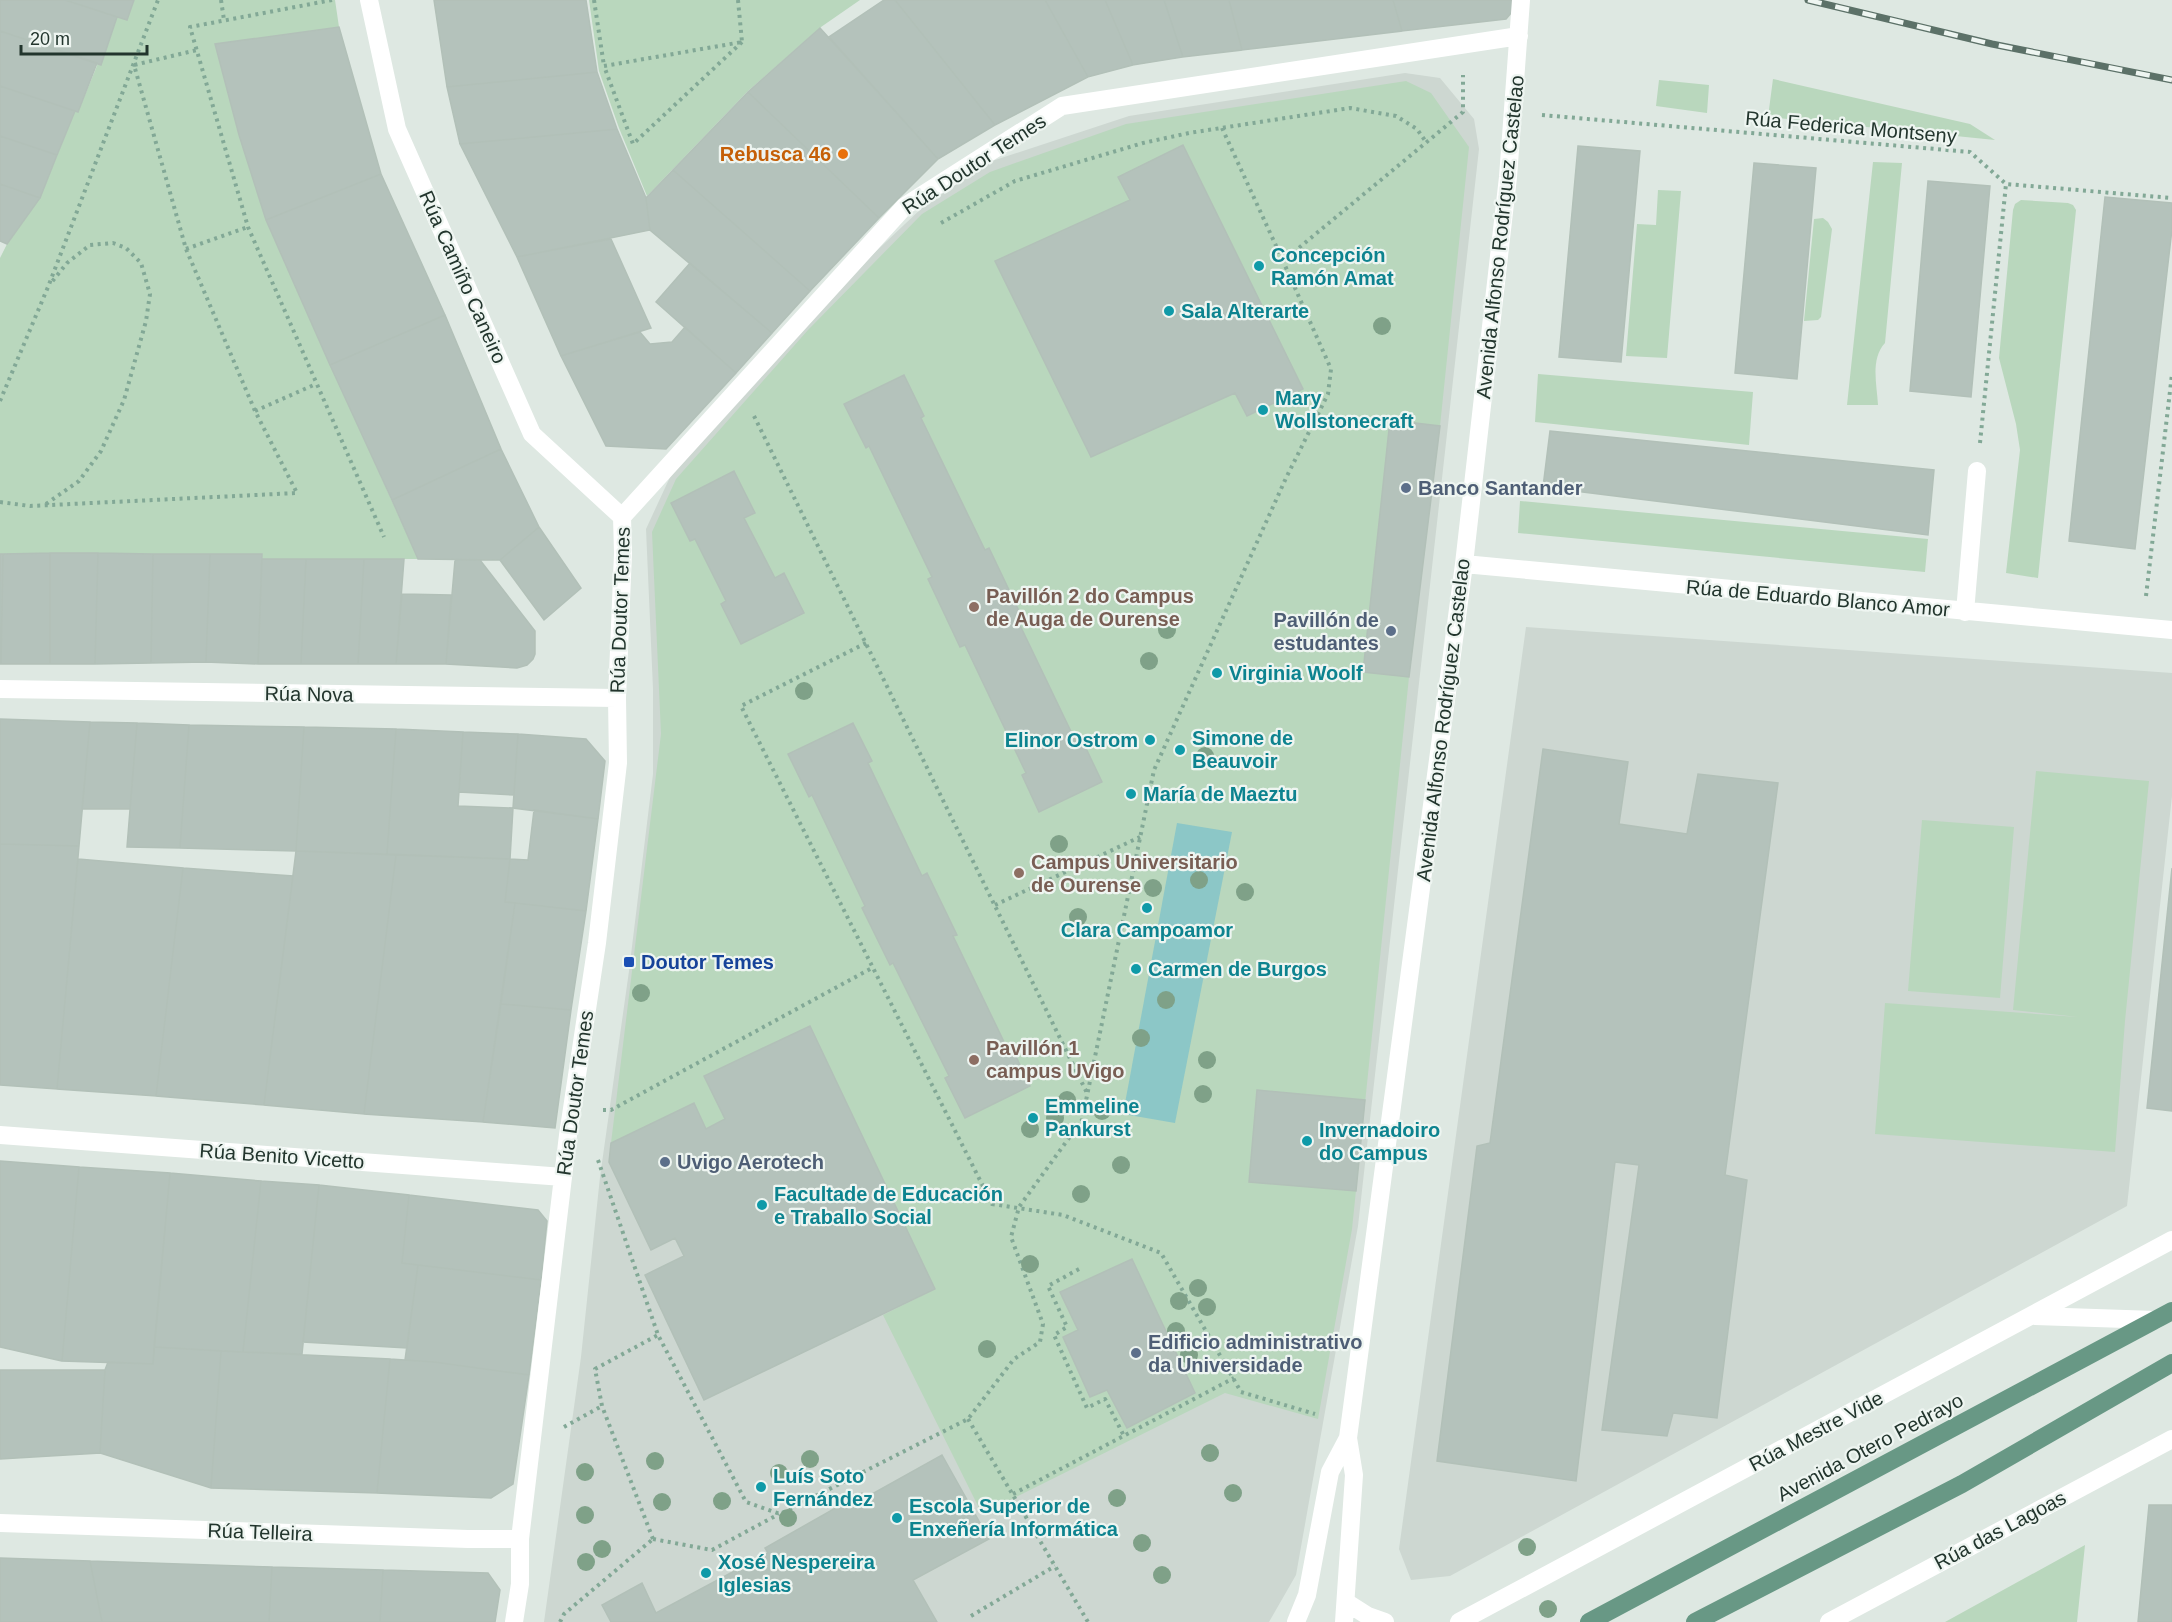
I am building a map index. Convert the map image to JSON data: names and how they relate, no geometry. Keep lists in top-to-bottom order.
{
  "streets": {
    "main road": ["Avenida Otero Pedrayo"],
    "street": [
      "Rúa Doutor Temes",
      "Avenida Alfonso Rodríguez Castelao",
      "Rúa Camiño Caneiro",
      "Rúa de Eduardo Blanco Amor",
      "Rúa Nova",
      "Rúa Benito Vicetto",
      "Rúa Mestre Vide",
      "Rúa das Lagoas",
      "Rúa Telleira"
    ],
    "path": ["Rúa Federica Montseny"]
  },
  "crossings": [
    ["Rúa Federica Montseny", "Avenida Alfonso Rodríguez Castelao"],
    ["Rúa Doutor Temes", "Avenida Alfonso Rodríguez Castelao"],
    ["Rúa Doutor Temes", "Rúa Camiño Caneiro"],
    ["Rúa Doutor Temes", "Rúa Nova"],
    ["Rúa Doutor Temes", "Rúa Benito Vicetto"],
    ["Rúa Doutor Temes", "Rúa Telleira"],
    ["Avenida Alfonso Rodríguez Castelao", "Rúa de Eduardo Blanco Amor"]
  ],
  "places": {
    "other": [
      "Rebusca 46",
      "Concepción Ramón Amat",
      "Sala Alterarte",
      "Mary Wollstonecraft",
      "Banco Santander",
      "Pavillón 2 do Campus de Auga de Ourense",
      "Pavillón de estudantes",
      "Virginia Woolf",
      "Elinor Ostrom",
      "Simone de Beauvoir",
      "María de Maeztu",
      "Campus Universitario de Ourense",
      "Clara Campoamor",
      "Carmen de Burgos",
      "Pavillón 1 campus UVigo",
      "Emmeline Pankurst",
      "Invernadoiro do Campus",
      "Uvigo Aerotech",
      "Facultade de Educación e Traballo Social",
      "Edificio administrativo da Universidade",
      "Luís Soto Fernández",
      "Escola Superior de Enxeñería Informática",
      "Xosé Nespereira Iglesias"
    ],
    "transit": ["Doutor Temes"]
  },
  "scale_bar": "20 m"
}
